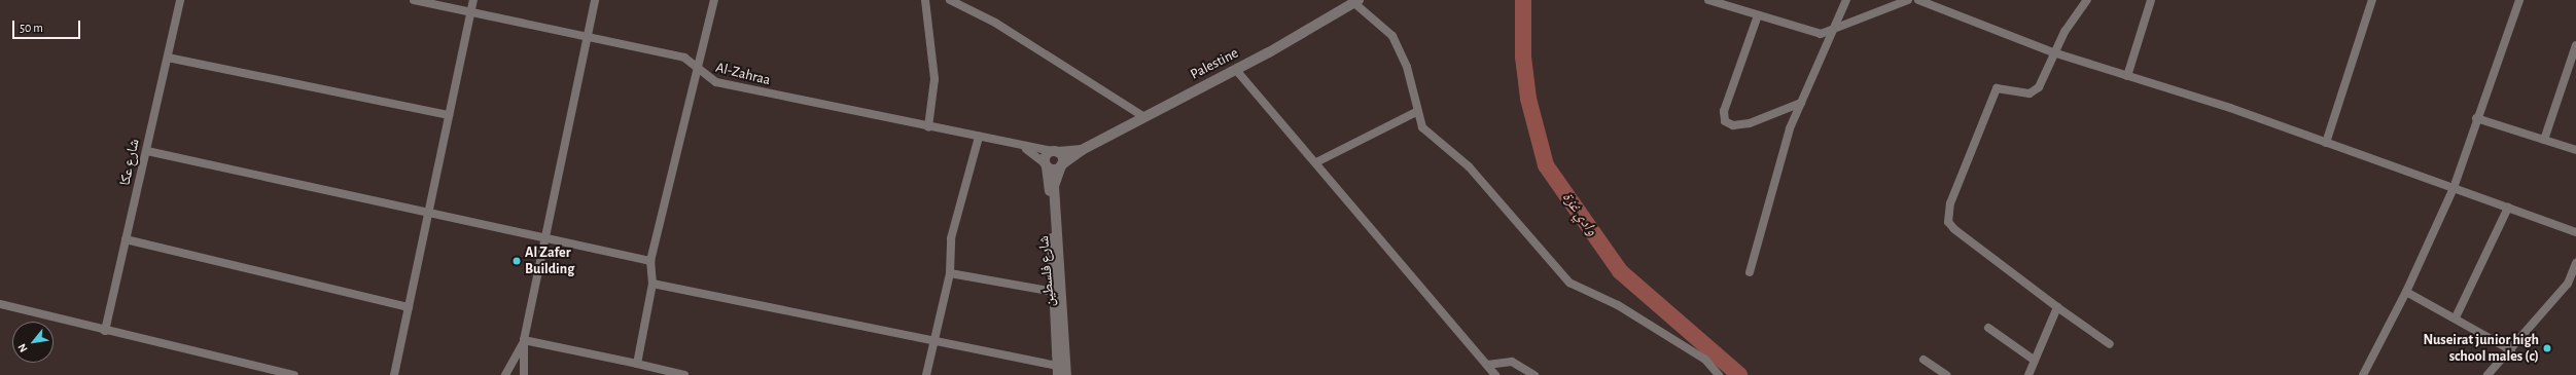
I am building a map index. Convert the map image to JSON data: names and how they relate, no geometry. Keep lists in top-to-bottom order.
{
  "streets": {
    "street": [
      "Palestine",
      "Al-Zahraa",
      "شارع عكا",
      "شارع فلسطين"
    ]
  },
  "crossings": [
    ["Palestine", "Al-Zahraa"],
    ["Palestine", "شارع فلسطين"]
  ],
  "water": ["وادي غزة"],
  "places": ["Al Zafer Building", "Nuseirat junior high school males (c)"],
  "scale_bar": "50 m",
  "north": "bottom left"
}
